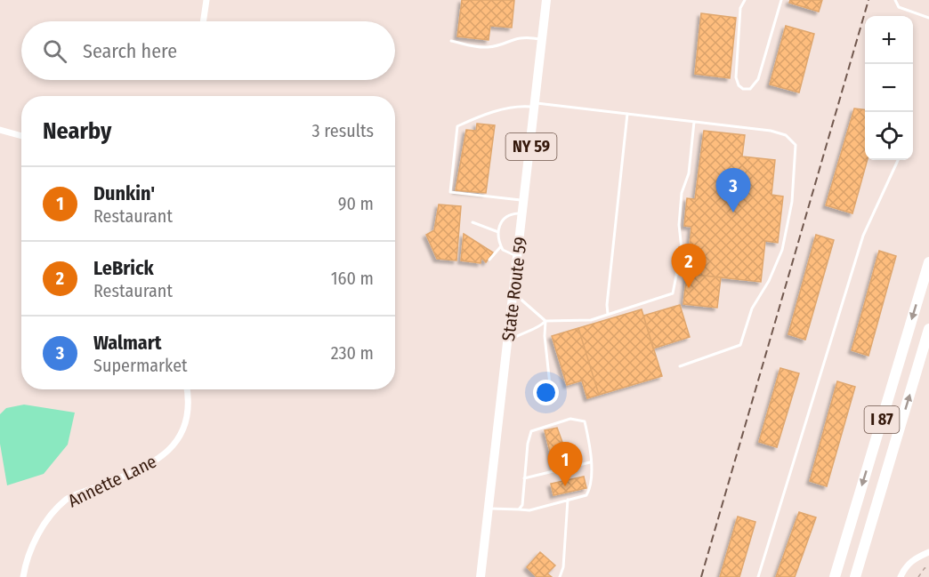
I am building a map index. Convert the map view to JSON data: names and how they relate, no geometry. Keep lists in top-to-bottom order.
{
  "streets": {
    "highway": ["I 87"],
    "main road": ["NY 59", "State Route 59"],
    "street": ["Annette Lane"]
  },
  "page": {
    "map_buttons": ["+", "−"],
    "search": "Search here",
    "heading": ["Nearby", "3 results"],
    "list": [
      {
        "mark": "1",
        "name": "Dunkin'",
        "note": "Restaurant",
        "value": "90 m"
      },
      {
        "mark": "2",
        "name": "LeBrick",
        "note": "Restaurant",
        "value": "160 m"
      },
      {
        "mark": "3",
        "name": "Walmart",
        "note": "Supermarket",
        "value": "230 m"
      }
    ],
    "pins": ["3", "2", "1"]
  }
}
